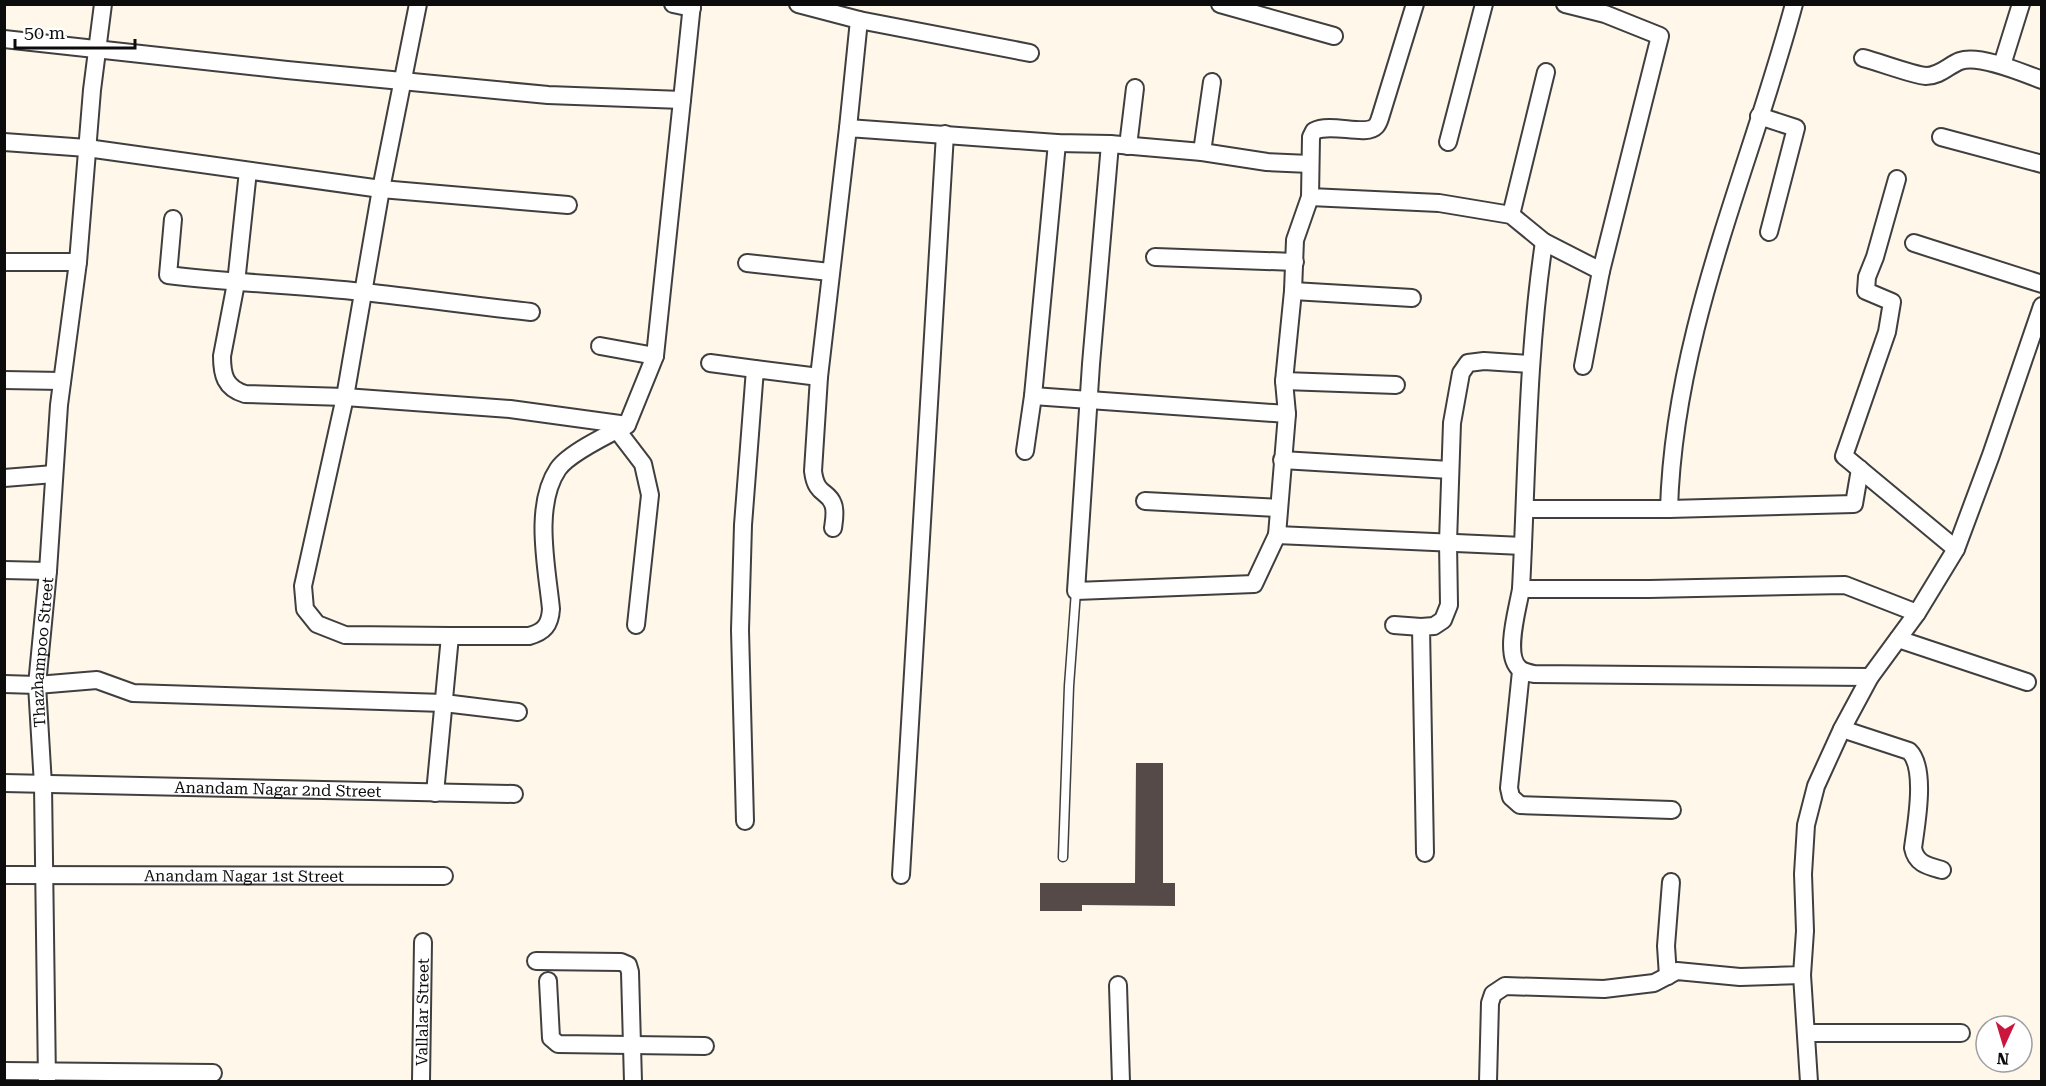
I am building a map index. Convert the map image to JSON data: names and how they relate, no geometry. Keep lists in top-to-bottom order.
{
  "streets": {
    "street": [
      "Thazhampoo Street",
      "Anandam Nagar 2nd Street",
      "Anandam Nagar 1st Street",
      "Vallalar Street"
    ]
  },
  "crossings": [
    ["Thazhampoo Street", "Anandam Nagar 2nd Street"],
    ["Thazhampoo Street", "Anandam Nagar 1st Street"]
  ],
  "scale_bar": "50 m",
  "north": "bottom"
}
